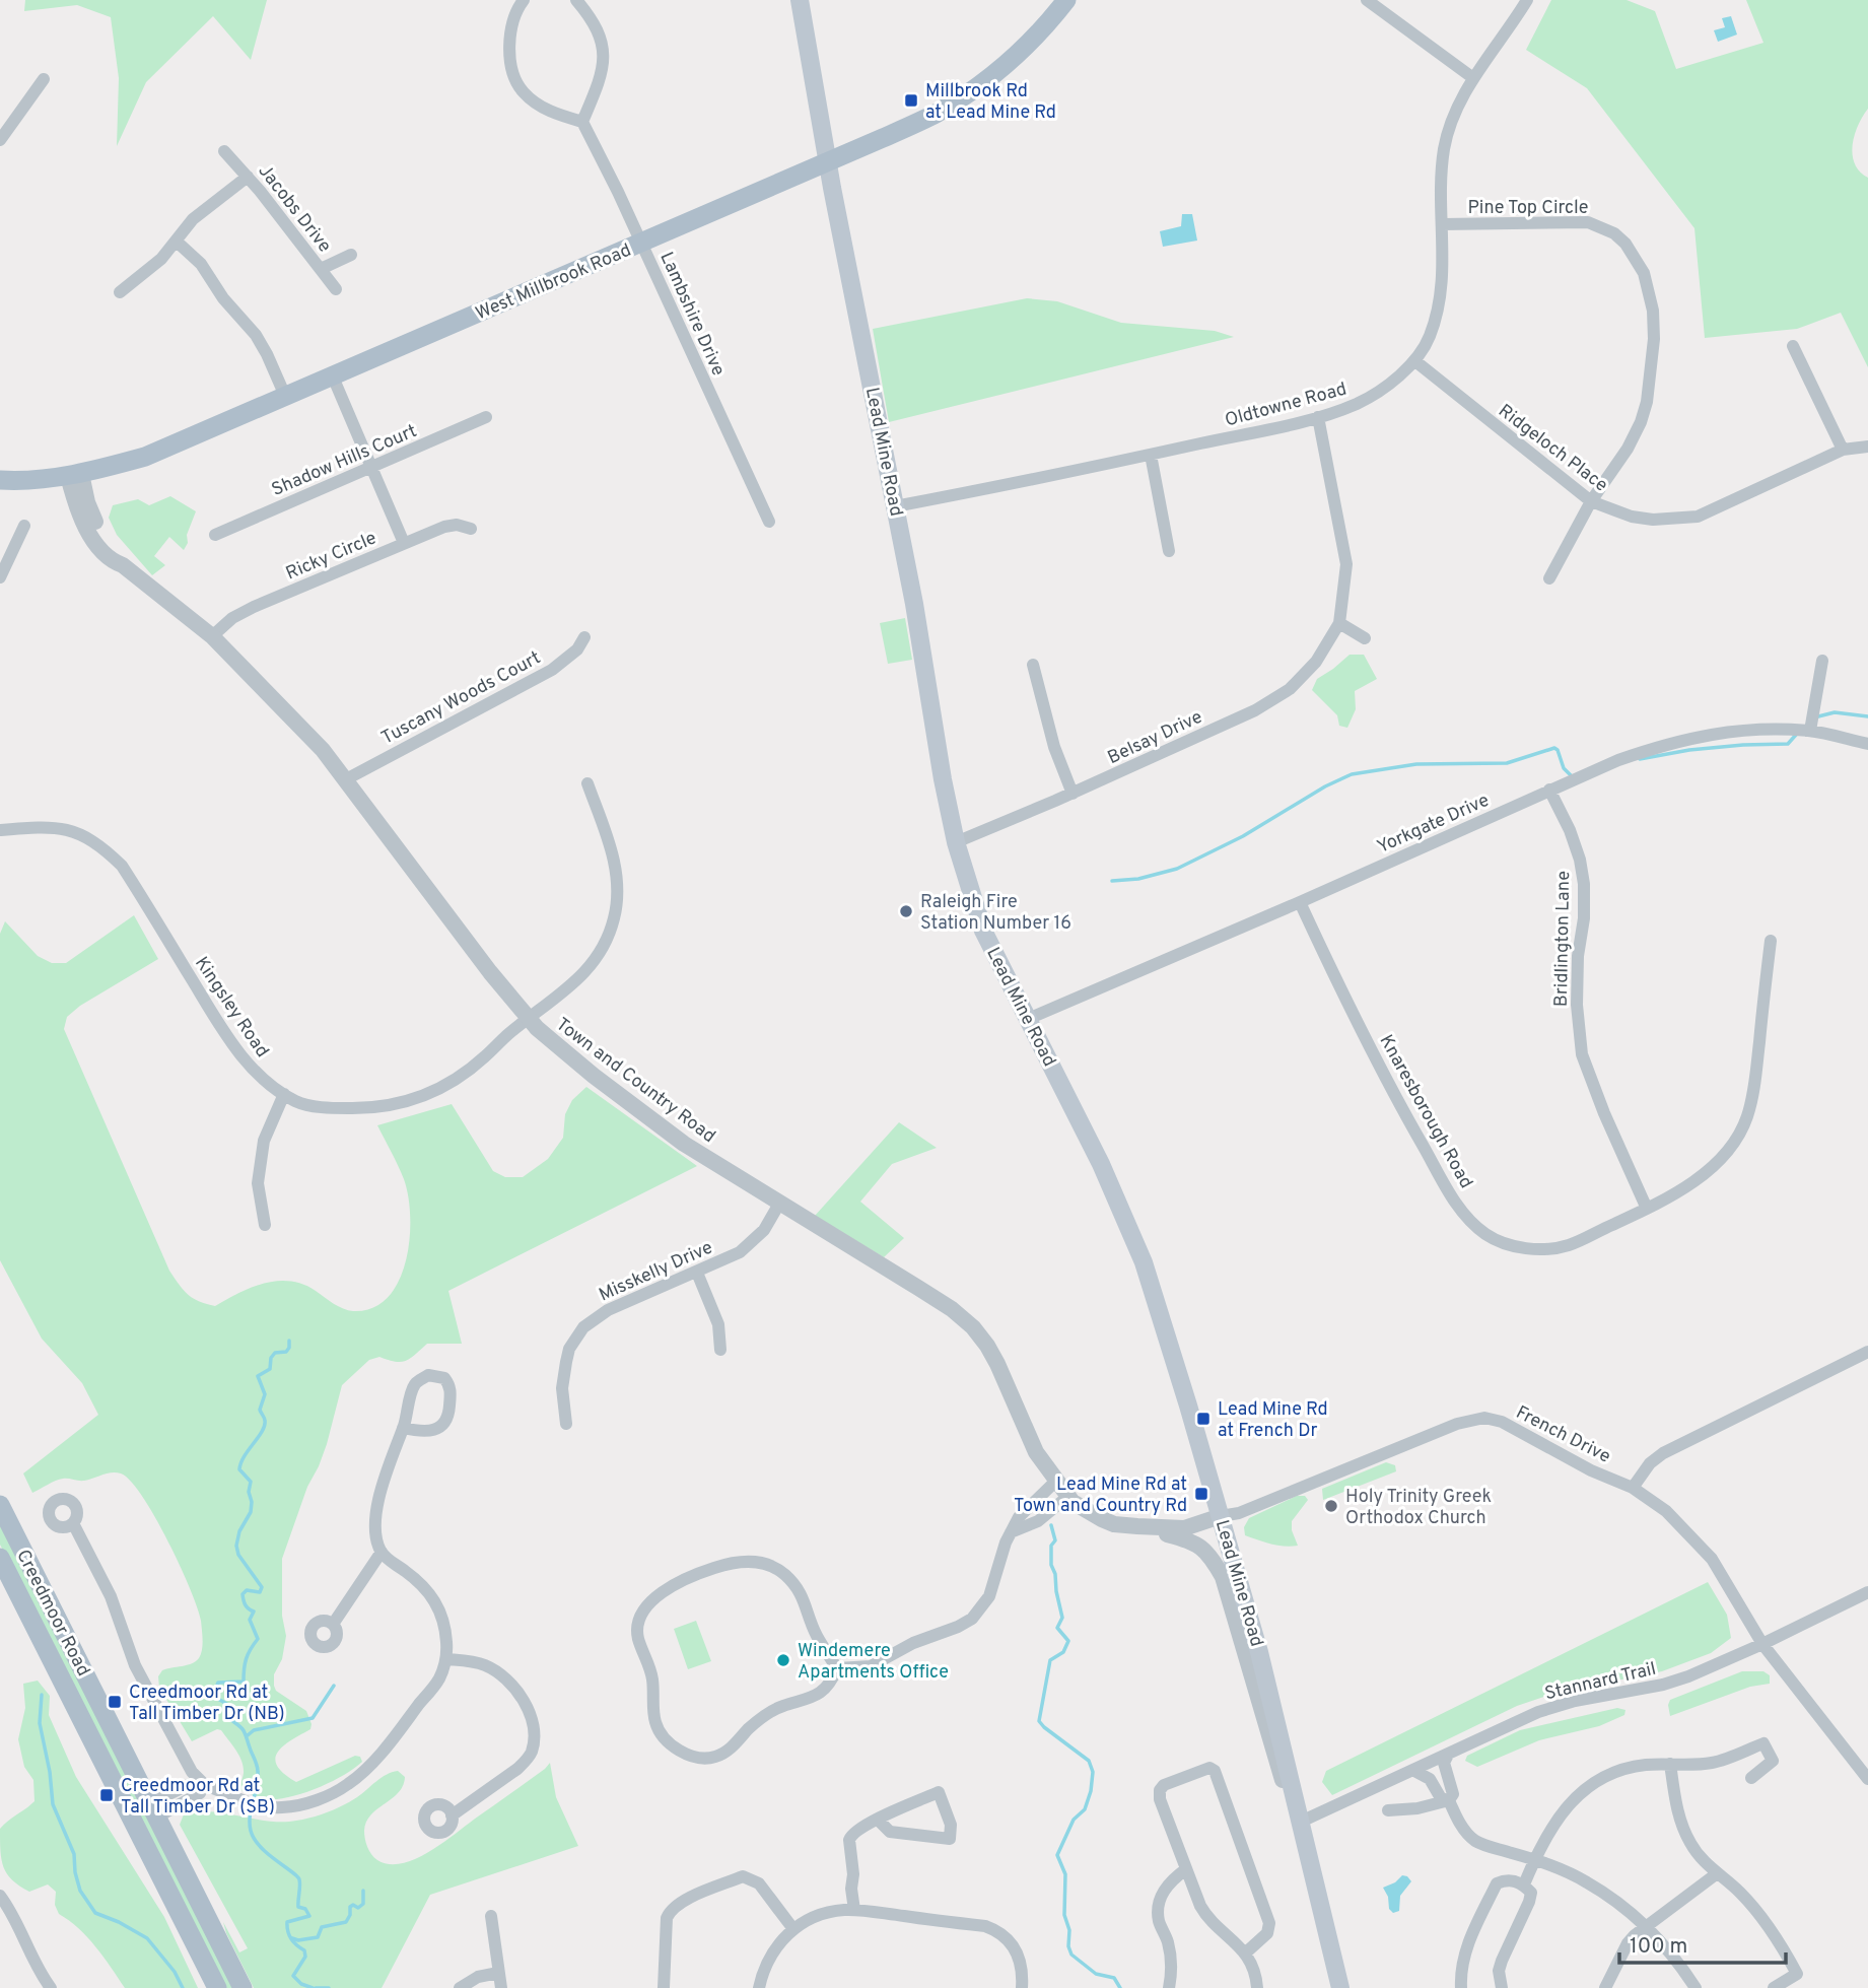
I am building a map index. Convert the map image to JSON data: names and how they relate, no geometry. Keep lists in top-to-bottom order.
{
  "streets": {
    "main road": ["West Millbrook Road", "Lead Mine Road", "Creedmoor Road"],
    "street": [
      "Pine Top Circle",
      "Jacobs Drive",
      "Lambshire Drive",
      "Oldtowne Road",
      "Ridgeloch Place",
      "Shadow Hills Court",
      "Ricky Circle",
      "Tuscany Woods Court",
      "Belsay Drive",
      "Yorkgate Drive",
      "Bridlington Lane",
      "Kingsley Road",
      "Town and Country Road",
      "Knaresborough Road",
      "Misskelly Drive",
      "French Drive",
      "Stannard Trail"
    ]
  },
  "crossings": [
    ["Pine Top Circle", "Oldtowne Road"],
    ["Pine Top Circle", "Ridgeloch Place"],
    ["West Millbrook Road", "Lambshire Drive"],
    ["West Millbrook Road", "Lead Mine Road"],
    ["West Millbrook Road", "Town and Country Road"],
    ["Oldtowne Road", "Ridgeloch Place"],
    ["Oldtowne Road", "Lead Mine Road"],
    ["Oldtowne Road", "Belsay Drive"],
    ["Lead Mine Road", "Belsay Drive"],
    ["Lead Mine Road", "Yorkgate Drive"],
    ["Lead Mine Road", "Town and Country Road"],
    ["Lead Mine Road", "French Drive"],
    ["Lead Mine Road", "Stannard Trail"],
    ["Ricky Circle", "Town and Country Road"],
    ["Tuscany Woods Court", "Town and Country Road"],
    ["Yorkgate Drive", "Bridlington Lane"],
    ["Yorkgate Drive", "Knaresborough Road"],
    ["Bridlington Lane", "Knaresborough Road"],
    ["Kingsley Road", "Town and Country Road"],
    ["Town and Country Road", "Misskelly Drive"],
    ["Town and Country Road", "French Drive"],
    ["French Drive", "Stannard Trail"]
  ],
  "places": {
    "transit": [
      "Millbrook Rd at Lead Mine Rd",
      "Lead Mine Rd at French Dr",
      "Lead Mine Rd at Town and Country Rd",
      "Creedmoor Rd at Tall Timber Dr (NB)",
      "Creedmoor Rd at Tall Timber Dr (SB)"
    ],
    "other": ["Raleigh Fire Station Number 16", "Holy Trinity Greek Orthodox Church", "Windemere Apartments Office"]
  },
  "scale_bar": "100 m"
}
